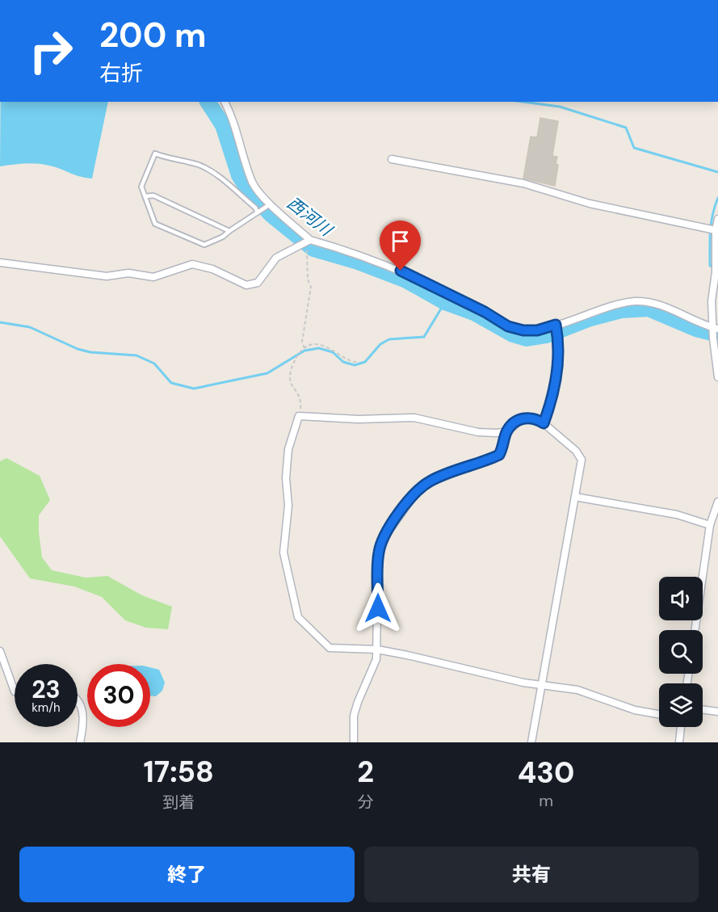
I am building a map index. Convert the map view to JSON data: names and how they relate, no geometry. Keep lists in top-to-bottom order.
{
  "water": ["西河川"],
  "page": {
    "turn": ["200 m", "右折"],
    "speed": "23 km/h",
    "limit": "30",
    "eta": [
      "17:58",
      "到着",
      "2",
      "分",
      "430",
      "m"
    ],
    "buttons": ["終了", "共有"]
  }
}
